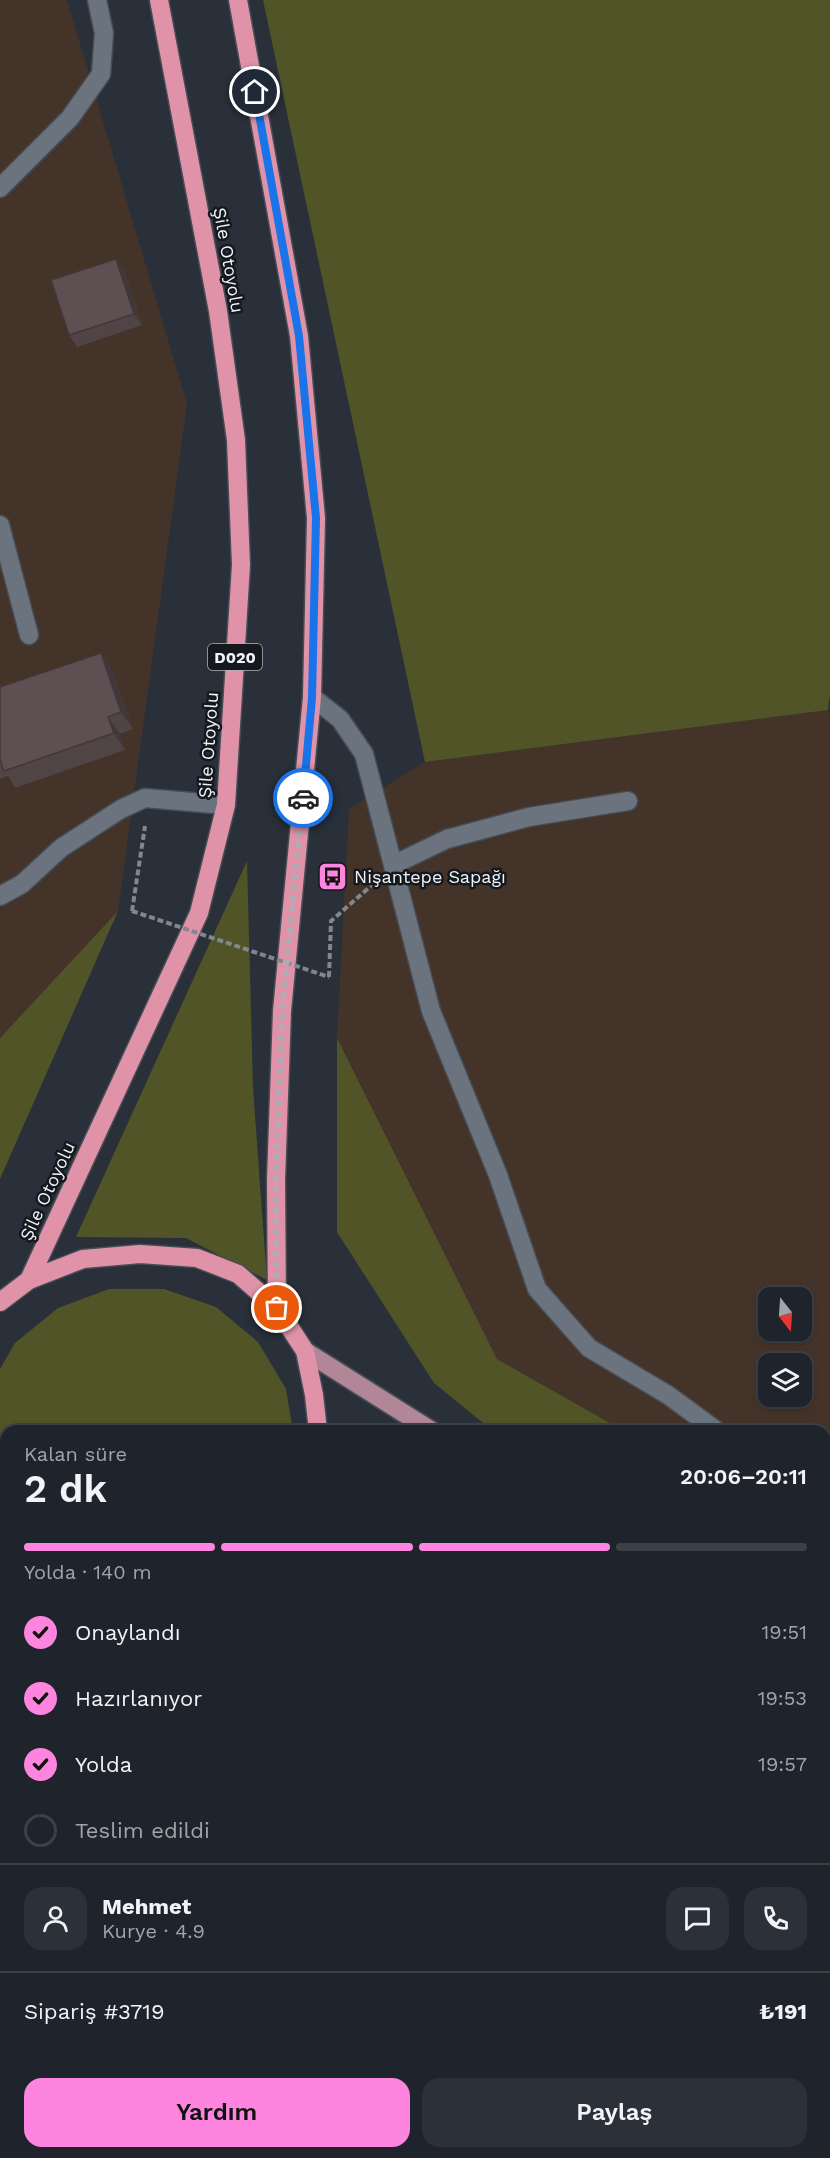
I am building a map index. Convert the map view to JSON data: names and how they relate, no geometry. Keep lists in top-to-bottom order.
{
  "streets": {
    "highway": ["Şile Otoyolu", "D020"]
  },
  "places": {
    "bus stop": ["Nişantepe Sapağı"]
  },
  "north": "bottom",
  "page": {
    "heading": ["2 dk", "Kalan süre", "20:06–20:11"],
    "panel": [
      "Mehmet",
      "Kurye · 4.9",
      "Sipariş #3719",
      "₺191"
    ],
    "bar": "Yolda · 140 m",
    "list": [
      ["Onaylandı", "19:51"],
      ["Hazırlanıyor", "19:53"],
      ["Yolda", "19:57"],
      "Teslim edildi"
    ],
    "buttons": ["Yardım", "Paylaş"]
  }
}
